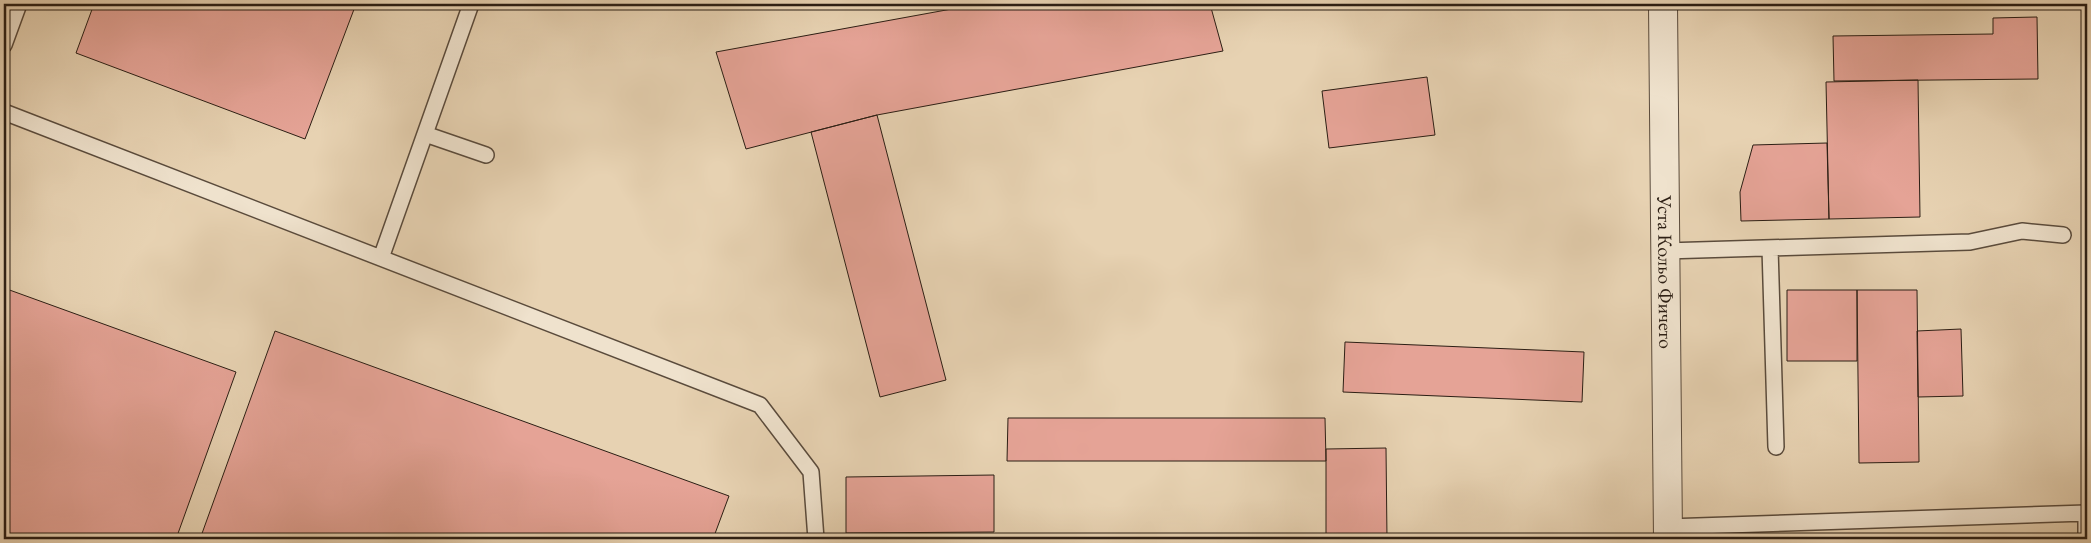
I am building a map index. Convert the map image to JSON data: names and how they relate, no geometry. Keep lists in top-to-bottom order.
{
  "streets": {
    "street": ["Уста Кольо Фичето"]
  }
}
